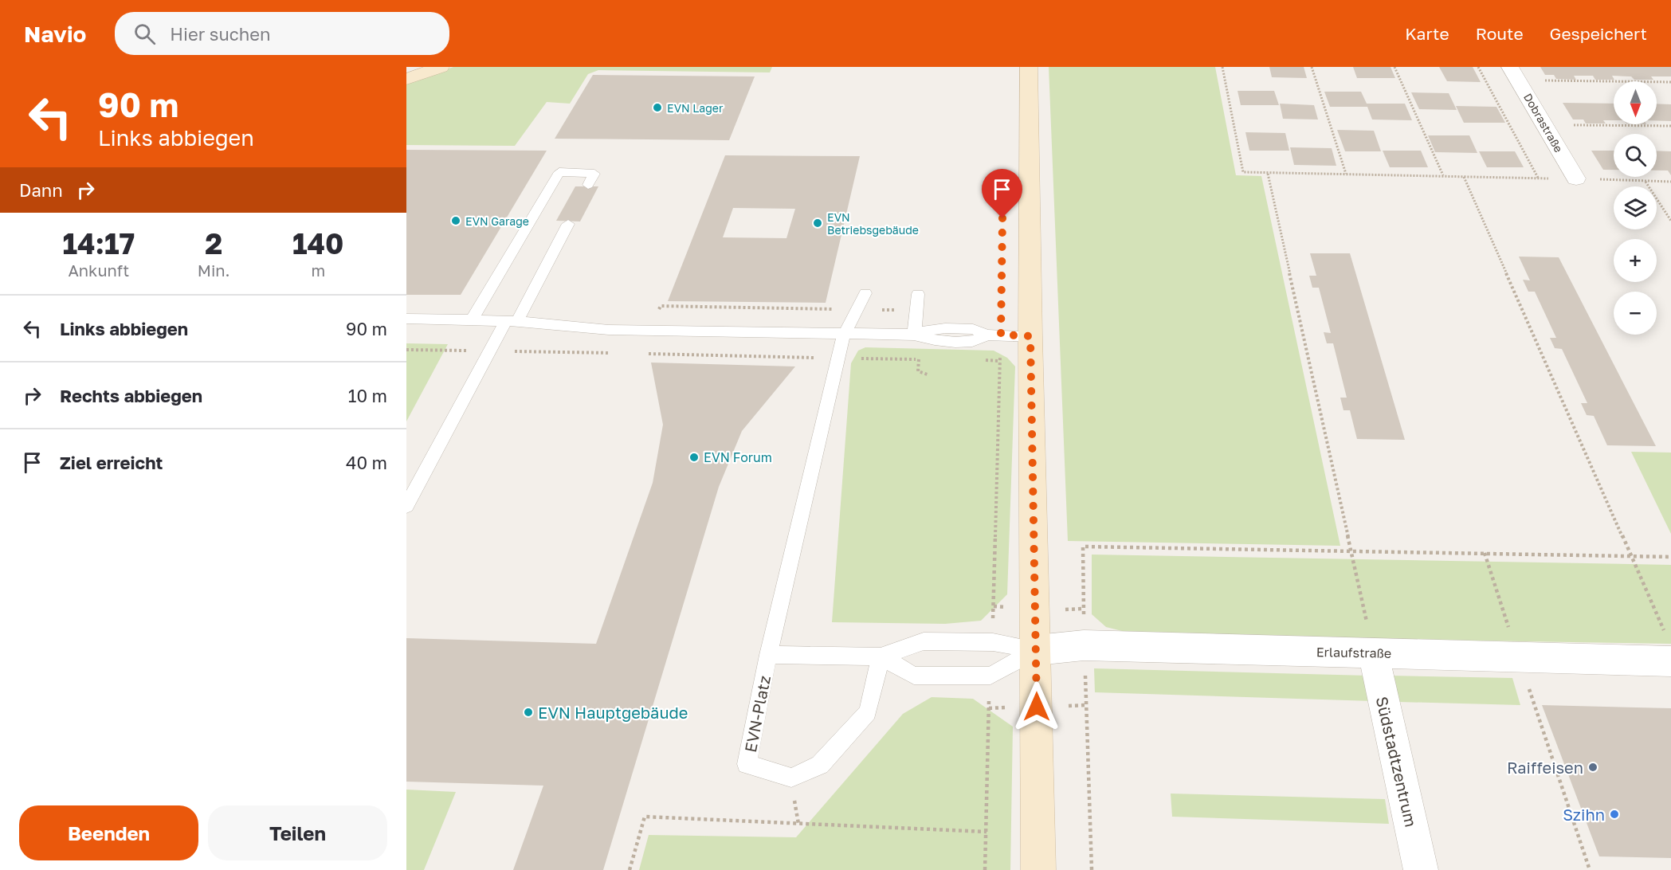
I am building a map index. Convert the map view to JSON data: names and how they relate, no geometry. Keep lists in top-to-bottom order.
{
  "streets": {
    "street": ["Dobrastraße", "Erlaufstraße", "Südstadtzentrum"],
    "lane": ["EVN-Platz"]
  },
  "crossings": [
    ["Erlaufstraße", "Südstadtzentrum"]
  ],
  "places": [
    "EVN Lager",
    "EVN Garage",
    "EVN Betriebsgebäude",
    "EVN Forum",
    "EVN Hauptgebäude",
    "Raiffeisen",
    "Szihn"
  ],
  "north": "bottom",
  "page": {
    "header": "Navio",
    "search": "Hier suchen",
    "nav": ["Karte", "Route", "Gespeichert"],
    "turn": ["90 m", "Links abbiegen"],
    "map_buttons": ["+", "−"],
    "then": "Dann",
    "eta": [
      "14:17",
      "Ankunft",
      "2",
      "Min.",
      "140",
      "m"
    ],
    "list": [
      {
        "name": "Links abbiegen",
        "value": "90 m"
      },
      {
        "name": "Rechts abbiegen",
        "value": "10 m"
      },
      {
        "name": "Ziel erreicht",
        "value": "40 m"
      }
    ],
    "buttons": ["Beenden", "Teilen"]
  }
}
